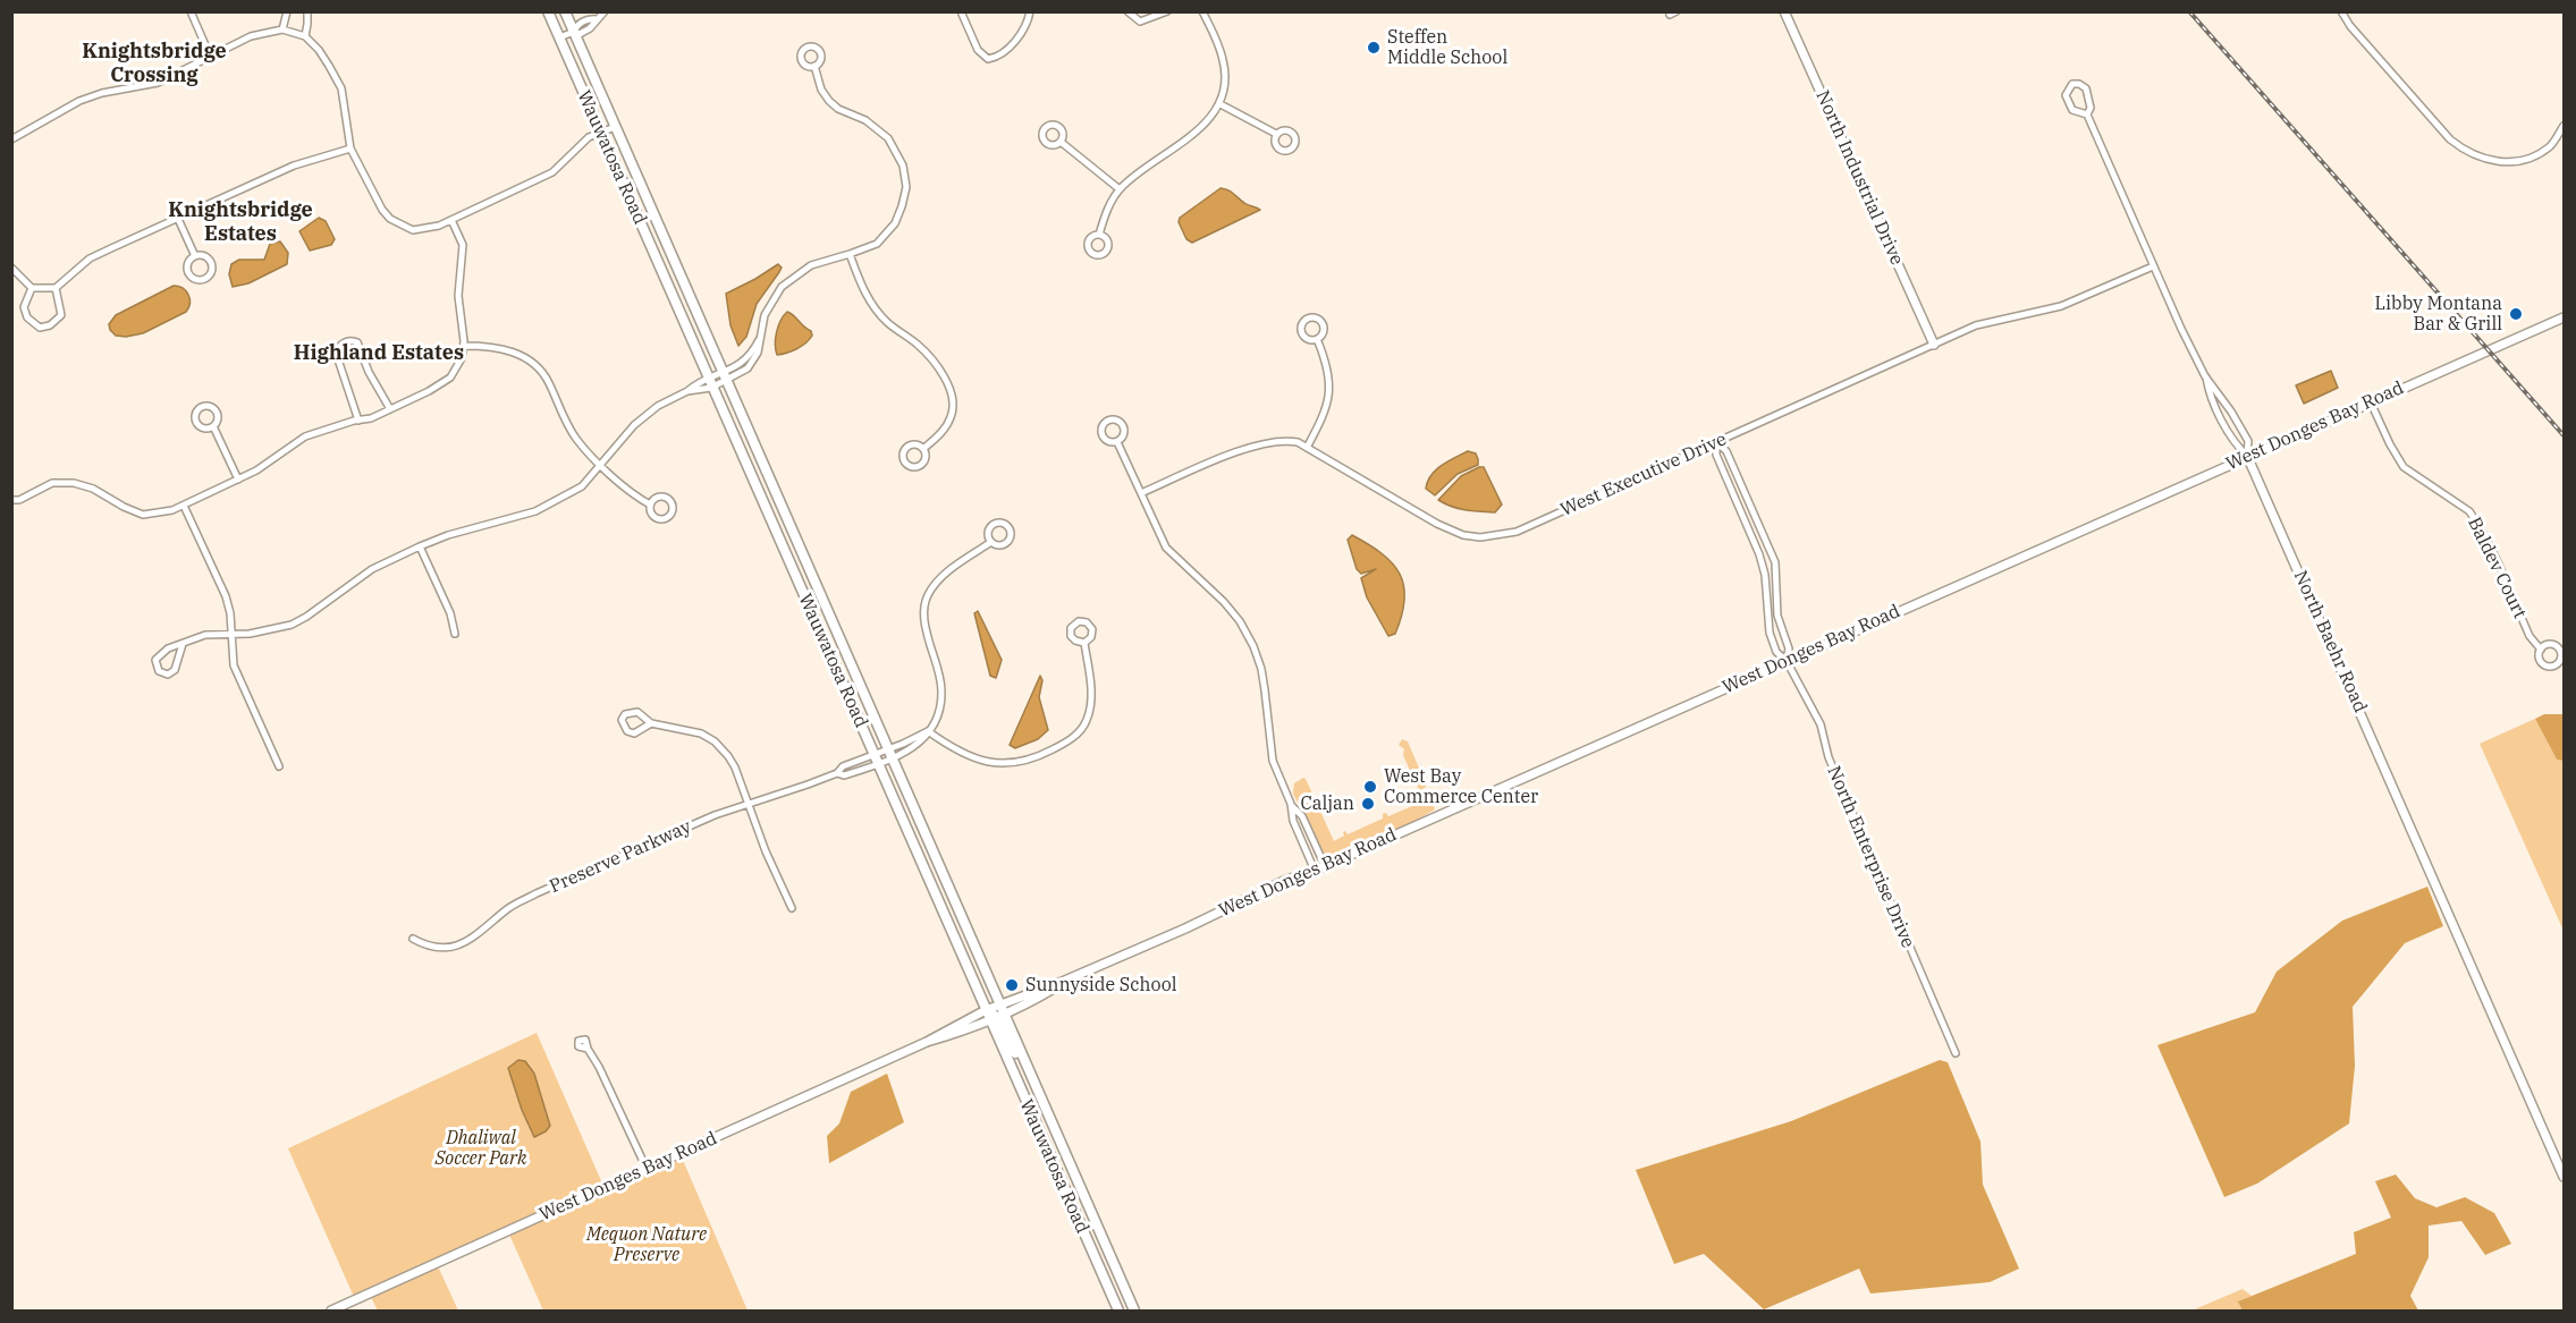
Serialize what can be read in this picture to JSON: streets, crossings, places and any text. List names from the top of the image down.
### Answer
{
  "streets": {
    "main road": ["Wauwatosa Road"],
    "street": [
      "North Industrial Drive",
      "West Donges Bay Road",
      "West Executive Drive",
      "Baldev Court",
      "North Baehr Road",
      "Preserve Parkway",
      "North Enterprise Drive"
    ]
  },
  "crossings": [
    ["Wauwatosa Road", "West Donges Bay Road"],
    ["Wauwatosa Road", "Preserve Parkway"],
    ["North Industrial Drive", "West Executive Drive"],
    ["West Donges Bay Road", "Baldev Court"],
    ["West Donges Bay Road", "North Baehr Road"],
    ["West Donges Bay Road", "North Enterprise Drive"],
    ["West Executive Drive", "North Baehr Road"],
    ["West Executive Drive", "North Enterprise Drive"]
  ],
  "districts": ["Knightsbridge Crossing", "Knightsbridge Estates", "Highland Estates"],
  "parks": ["Dhaliwal Soccer Park", "Mequon Nature Preserve"],
  "places": [
    "Steffen Middle School",
    "Libby Montana Bar & Grill",
    "West Bay Commerce Center",
    "Caljan",
    "Sunnyside School"
  ]
}
